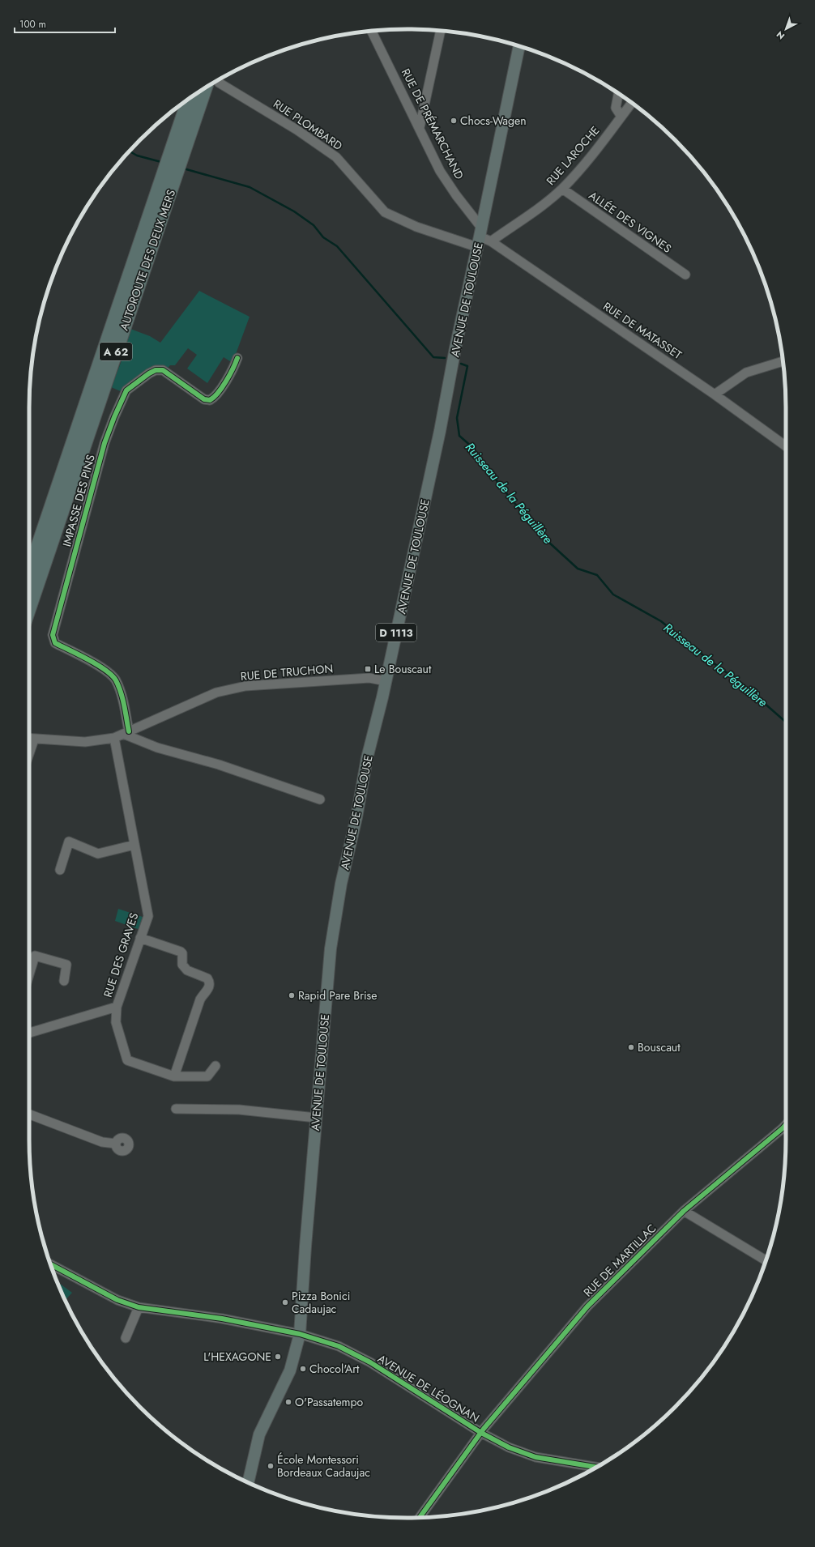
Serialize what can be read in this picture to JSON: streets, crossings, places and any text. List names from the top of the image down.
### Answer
{
  "streets": {
    "highway": ["AUTOROUTE DES DEUX MERS", "A 62"],
    "main road": ["AVENUE DE TOULOUSE", "D 1113"],
    "street": [
      "RUE DE PRÉMARCHAND",
      "RUE PLOMBARD",
      "RUE LAROCHE",
      "ALLÉE DES VIGNES",
      "RUE DE MATASSET",
      "IMPASSE DES PINS",
      "RUE DE TRUCHON",
      "RUE DES GRAVES",
      "RUE DE MARTILLAC",
      "AVENUE DE LÉOGNAN"
    ]
  },
  "crossings": [
    ["RUE DE PRÉMARCHAND", "RUE PLOMBARD"],
    ["RUE DE PRÉMARCHAND", "AVENUE DE TOULOUSE"],
    ["RUE DE PRÉMARCHAND", "RUE DE MATASSET"],
    ["RUE PLOMBARD", "AVENUE DE TOULOUSE"],
    ["RUE PLOMBARD", "RUE DE MATASSET"],
    ["RUE LAROCHE", "ALLÉE DES VIGNES"],
    ["RUE LAROCHE", "RUE DE MATASSET"],
    ["AVENUE DE TOULOUSE", "RUE DE MATASSET"],
    ["AVENUE DE TOULOUSE", "D 1113"],
    ["AVENUE DE TOULOUSE", "RUE DE TRUCHON"],
    ["AVENUE DE TOULOUSE", "AVENUE DE LÉOGNAN"],
    ["IMPASSE DES PINS", "RUE DE TRUCHON"],
    ["IMPASSE DES PINS", "RUE DES GRAVES"],
    ["D 1113", "AVENUE DE LÉOGNAN"],
    ["RUE DE TRUCHON", "RUE DES GRAVES"],
    ["RUE DE MARTILLAC", "AVENUE DE LÉOGNAN"]
  ],
  "water": ["Ruisseau de la Péguillère"],
  "places": {
    "other": [
      "Chocs-Wagen",
      "Rapid Pare Brise",
      "Bouscaut",
      "Pizza Bonici Cadaujac",
      "L'HEXAGONE",
      "Chocol'Art",
      "O'Passatempo",
      "École Montessori Bordeaux Cadaujac"
    ],
    "transit": ["Le Bouscaut"]
  },
  "scale_bar": "100 m",
  "north": "bottom left"
}
